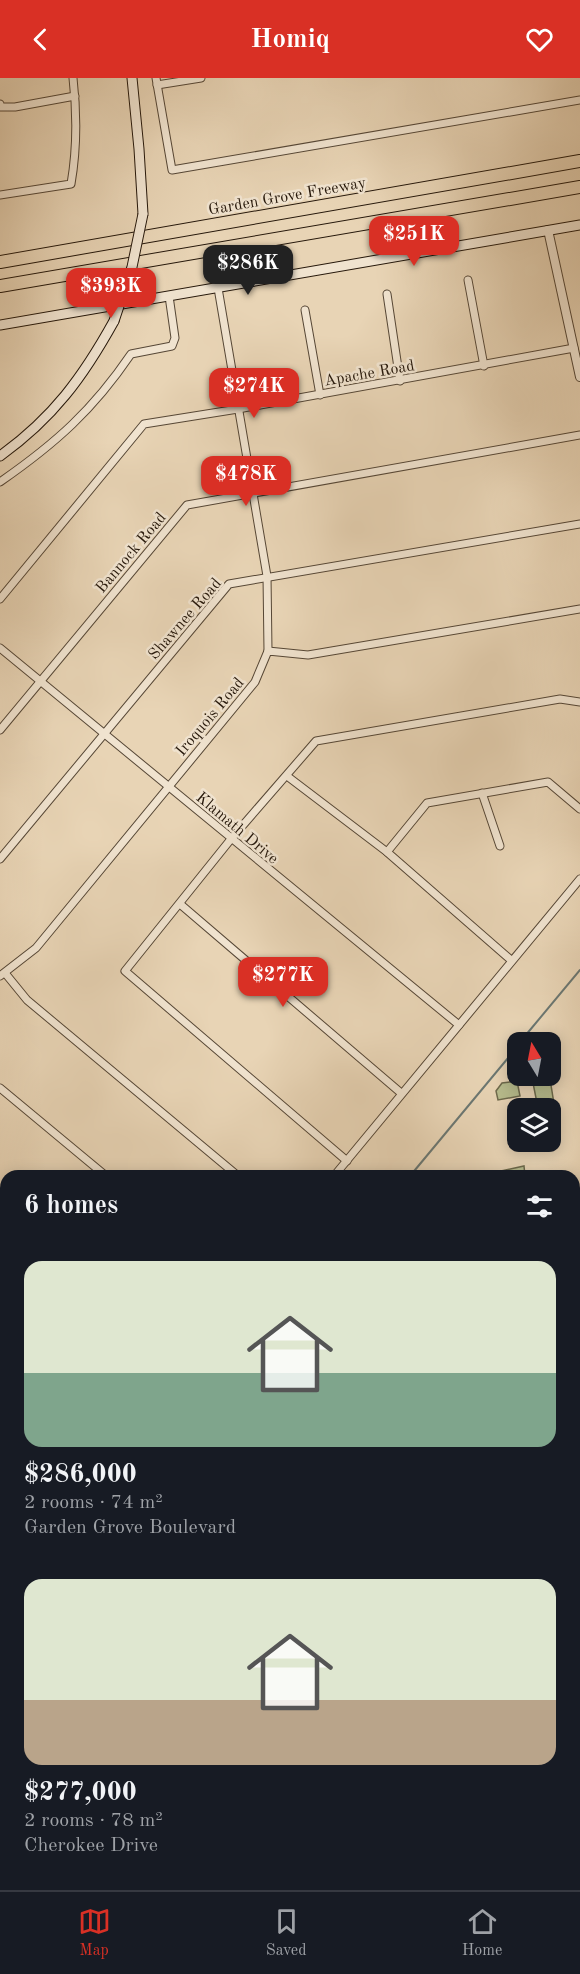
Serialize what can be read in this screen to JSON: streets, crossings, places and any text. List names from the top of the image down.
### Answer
{
  "streets": {
    "highway": ["Garden Grove Freeway"],
    "street": [
      "Apache Road",
      "Bannock Road",
      "Shawnee Road",
      "Iroquois Road",
      "Klamath Drive"
    ]
  },
  "crossings": [
    ["Bannock Road", "Klamath Drive"],
    ["Shawnee Road", "Klamath Drive"],
    ["Iroquois Road", "Klamath Drive"]
  ],
  "north": "top",
  "page": {
    "header": "Homiq",
    "price": [
      "$251K",
      "$286K",
      "$393K",
      "$274K",
      "$478K",
      "$277K"
    ],
    "heading": "6 homes",
    "list": [
      {
        "name": "$286,000",
        "note": "2 rooms · 74 m² · Garden Grove Boulevard"
      },
      {
        "name": "$277,000",
        "note": "2 rooms · 78 m² · Cherokee Drive"
      }
    ],
    "tabs": ["Map", "Saved", "Home"]
  }
}
